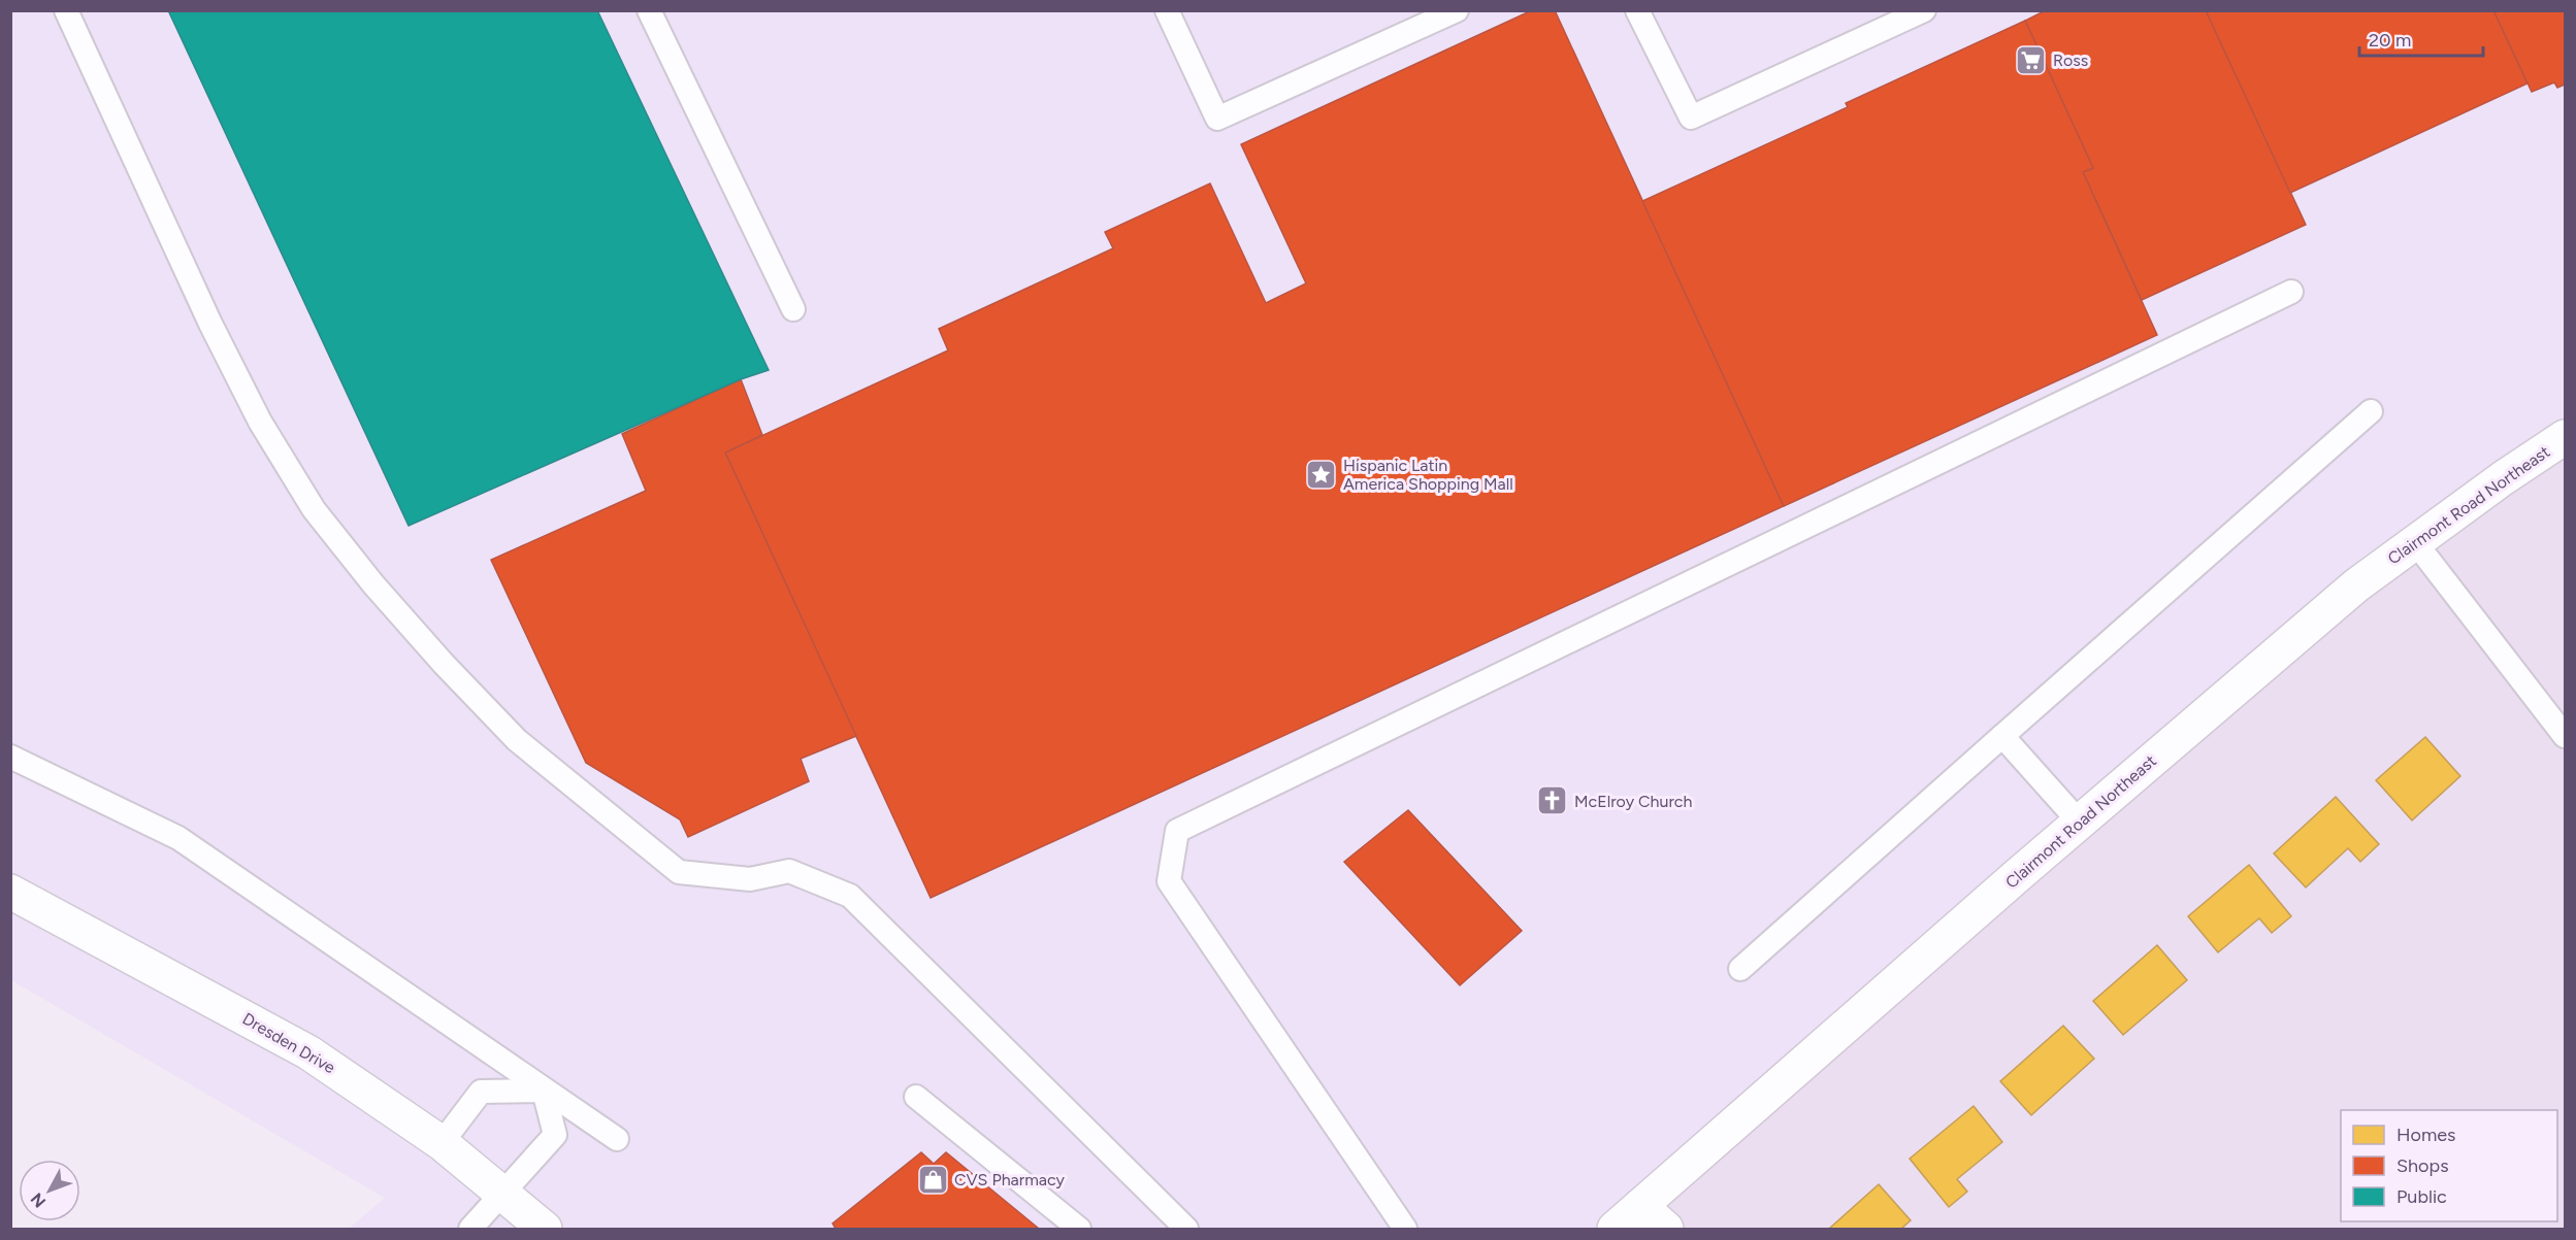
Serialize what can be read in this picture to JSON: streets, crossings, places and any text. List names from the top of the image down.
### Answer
{
  "streets": {
    "main road": ["Clairmont Road Northeast", "Dresden Drive"]
  },
  "places": {
    "supermarket": ["Ross"],
    "place": ["Hispanic Latin America Shopping Mall"],
    "church": ["McElroy Church"],
    "shop": ["CVS Pharmacy"]
  },
  "legend": ["Homes", "Shops", "Public"],
  "scale_bar": "20 m",
  "north": "bottom left"
}
